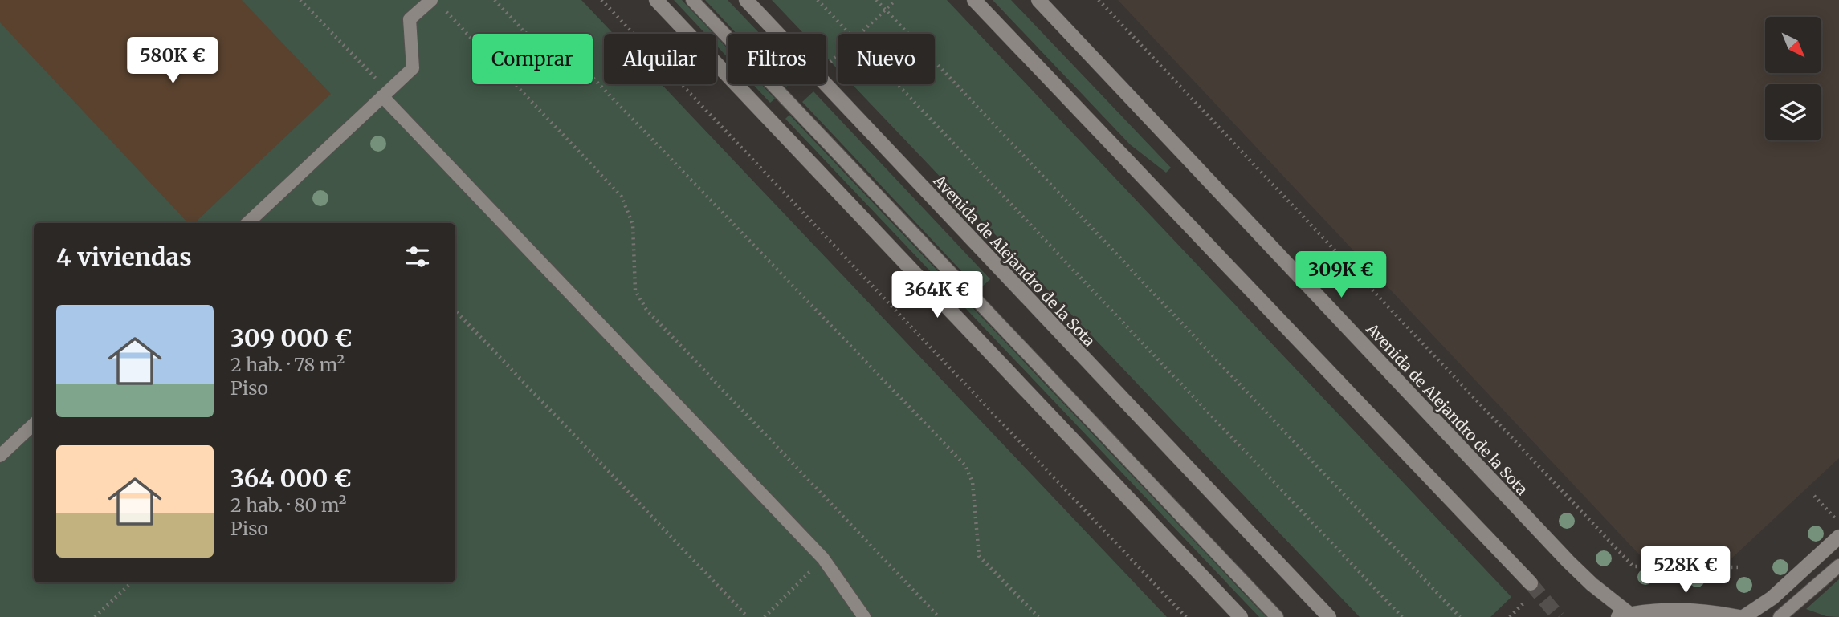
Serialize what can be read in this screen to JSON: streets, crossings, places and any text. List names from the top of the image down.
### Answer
{
  "streets": {
    "street": ["Avenida de Alejandro de la Sota"]
  },
  "north": "bottom right",
  "page": {
    "chip": [
      "Comprar",
      "Alquilar",
      "Filtros",
      "Nuevo"
    ],
    "price": [
      "580K €",
      "309K €",
      "364K €",
      "528K €"
    ],
    "heading": "4 viviendas",
    "list": [
      {
        "name": "309 000 €",
        "note": "2 hab. · 78 m² · Piso"
      },
      {
        "name": "364 000 €",
        "note": "2 hab. · 80 m² · Piso"
      }
    ]
  }
}
